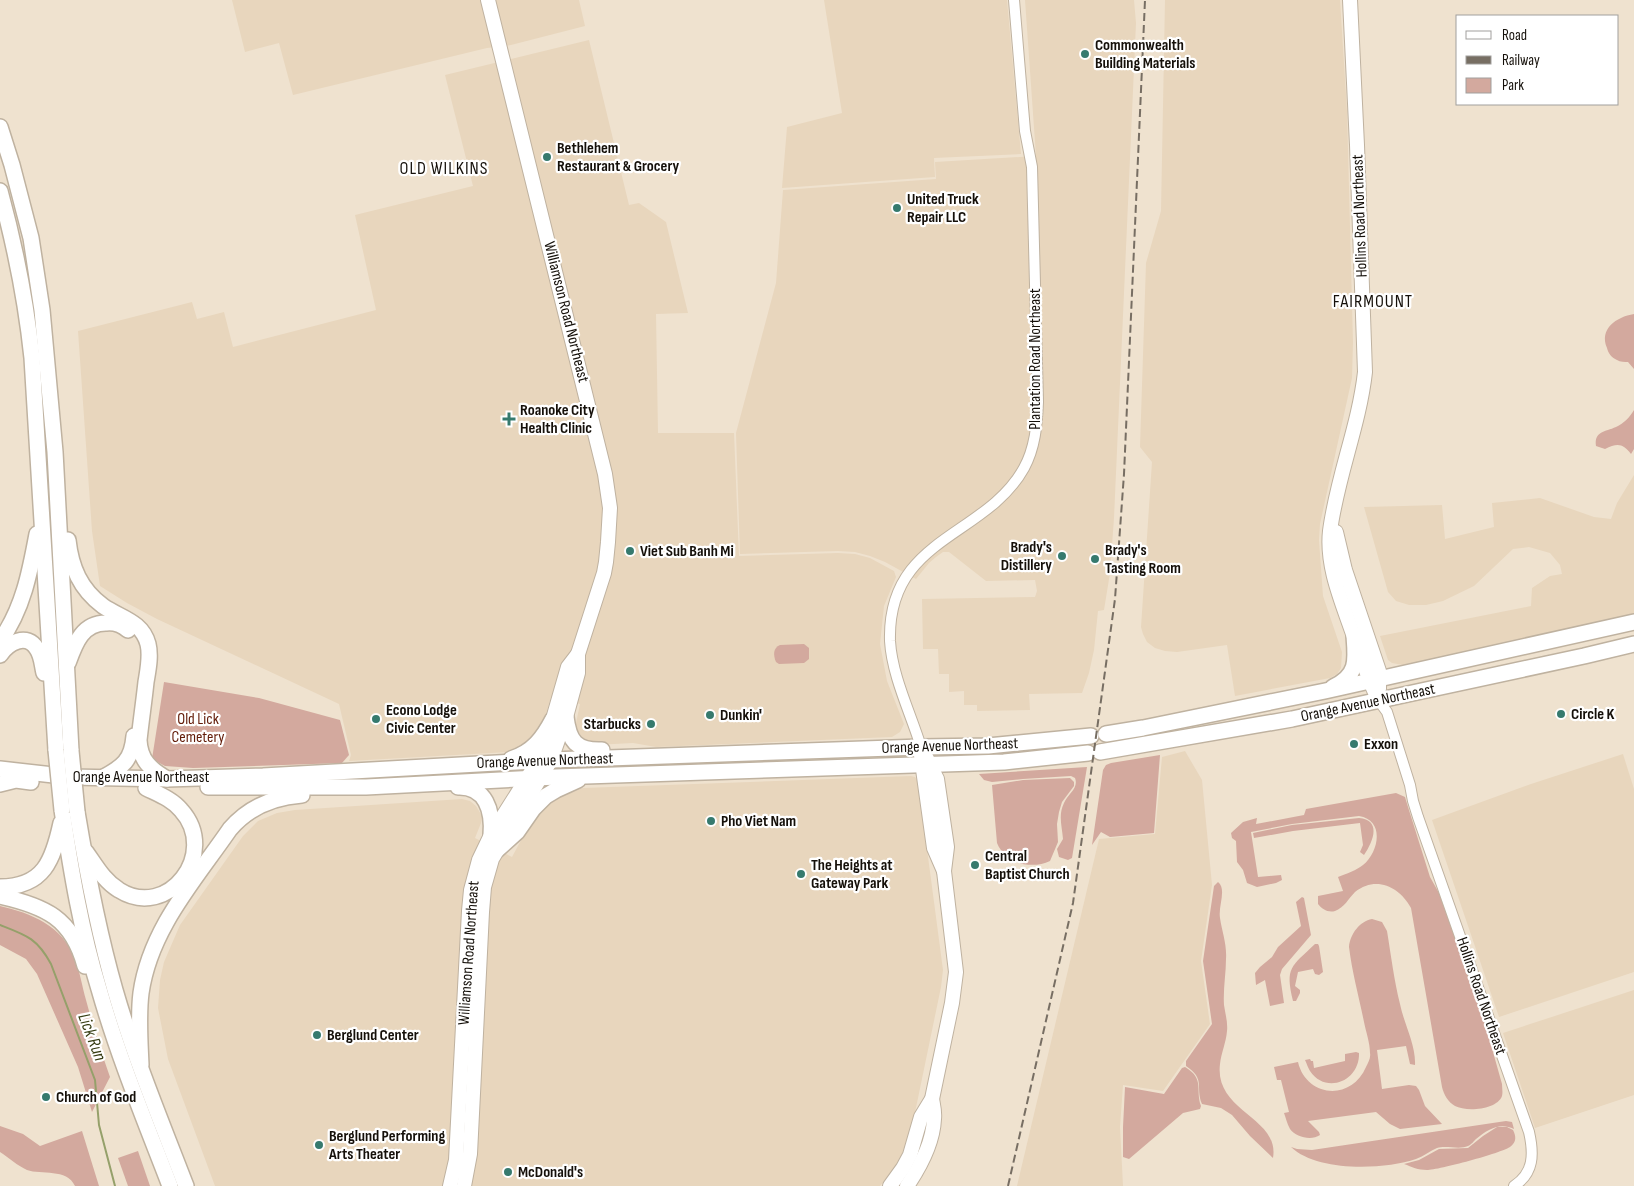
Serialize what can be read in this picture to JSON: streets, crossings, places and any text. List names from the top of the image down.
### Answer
{
  "streets": {
    "highway": ["Orange Avenue Northeast"],
    "main road": ["Hollins Road Northeast", "Williamson Road Northeast"],
    "street": ["Plantation Road Northeast"]
  },
  "crossings": [
    ["Hollins Road Northeast", "Orange Avenue Northeast"],
    ["Williamson Road Northeast", "Orange Avenue Northeast"],
    ["Plantation Road Northeast", "Orange Avenue Northeast"]
  ],
  "districts": ["OLD WILKINS", "FAIRMOUNT"],
  "water": ["Lick Run"],
  "parks": ["Old Lick Cemetery"],
  "places": {
    "other": [
      "Commonwealth Building Materials",
      "Bethlehem Restaurant & Grocery",
      "United Truck Repair LLC",
      "Viet Sub Banh Mi",
      "Brady's Distillery",
      "Brady's Tasting Room",
      "Circle K",
      "Dunkin'",
      "Econo Lodge Civic Center",
      "Starbucks",
      "Exxon",
      "Pho Viet Nam",
      "Central Baptist Church",
      "The Heights at Gateway Park",
      "Berglund Center",
      "Church of God",
      "Berglund Performing Arts Theater",
      "McDonald's"
    ],
    "health": ["Roanoke City Health Clinic"]
  },
  "legend": ["Road", "Railway", "Park"]
}
